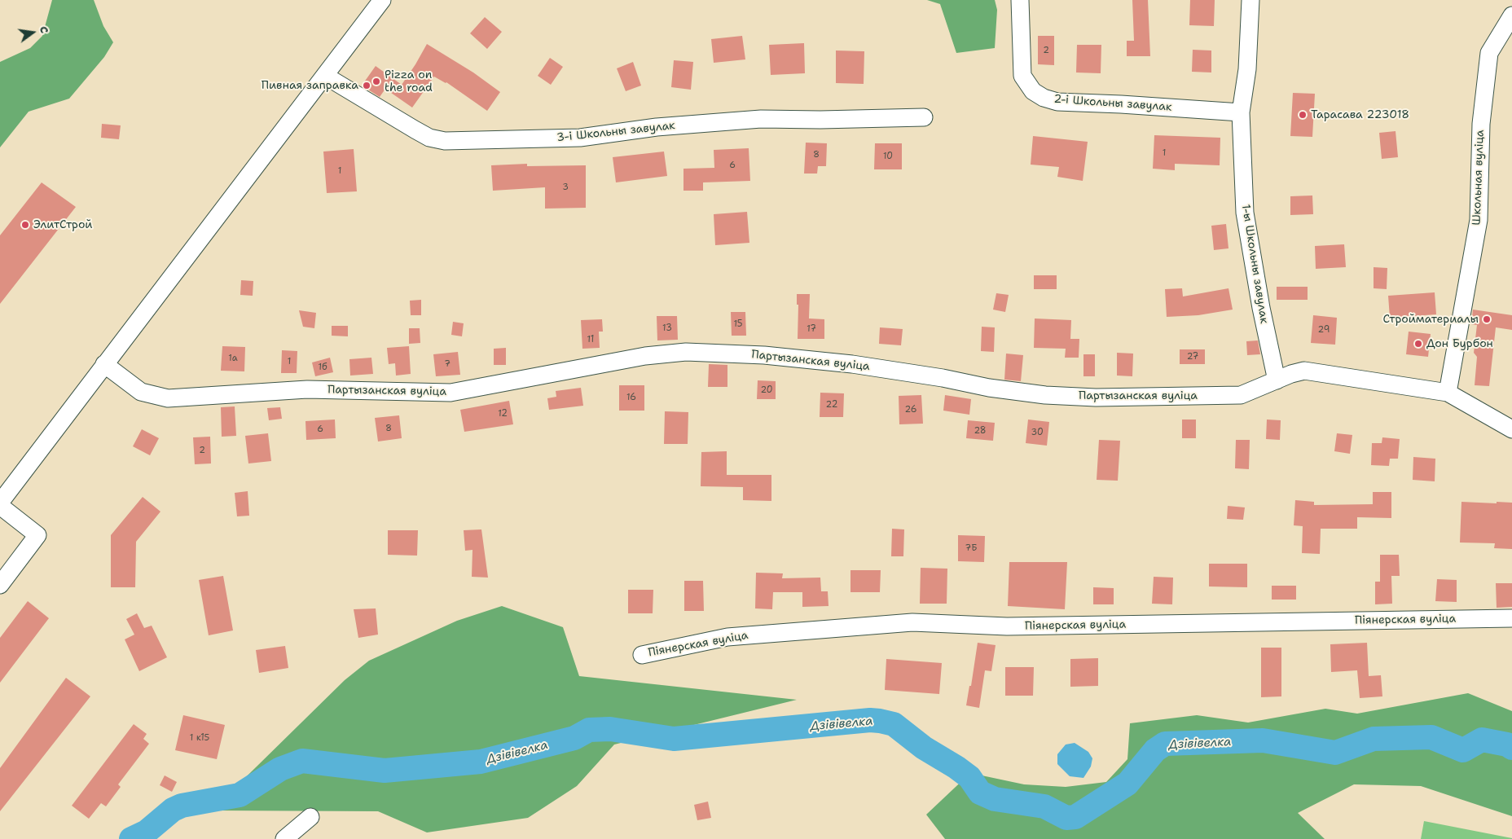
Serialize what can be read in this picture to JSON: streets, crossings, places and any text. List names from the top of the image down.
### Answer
{
  "streets": {
    "street": [
      "2-і Школьны завулак",
      "3-і Школьны завулак",
      "Школьная вуліца",
      "1-ы Школьны завулак",
      "Партызанская вуліца",
      "Піянерская вуліца"
    ]
  },
  "crossings": [
    ["2-і Школьны завулак", "1-ы Школьны завулак"],
    ["Школьная вуліца", "Партызанская вуліца"],
    ["1-ы Школьны завулак", "Партызанская вуліца"]
  ],
  "water": ["Дзівівелка"],
  "places": [
    "Pizza on the road",
    "Пивная заправка",
    "Тарасава 223018",
    "ЭлитСтрой",
    "Стройматериалы",
    "Дон Бурбон"
  ],
  "house_numbers": [
    "2",
    "1",
    "8",
    "10",
    "6",
    "1",
    "3",
    "15",
    "13",
    "17",
    "29",
    "11",
    "27",
    "1а",
    "1",
    "7",
    "1б",
    "20",
    "16",
    "22",
    "26",
    "12",
    "8",
    "6",
    "28",
    "30",
    "2",
    "7Б",
    "1 к15"
  ],
  "north": "right"
}
